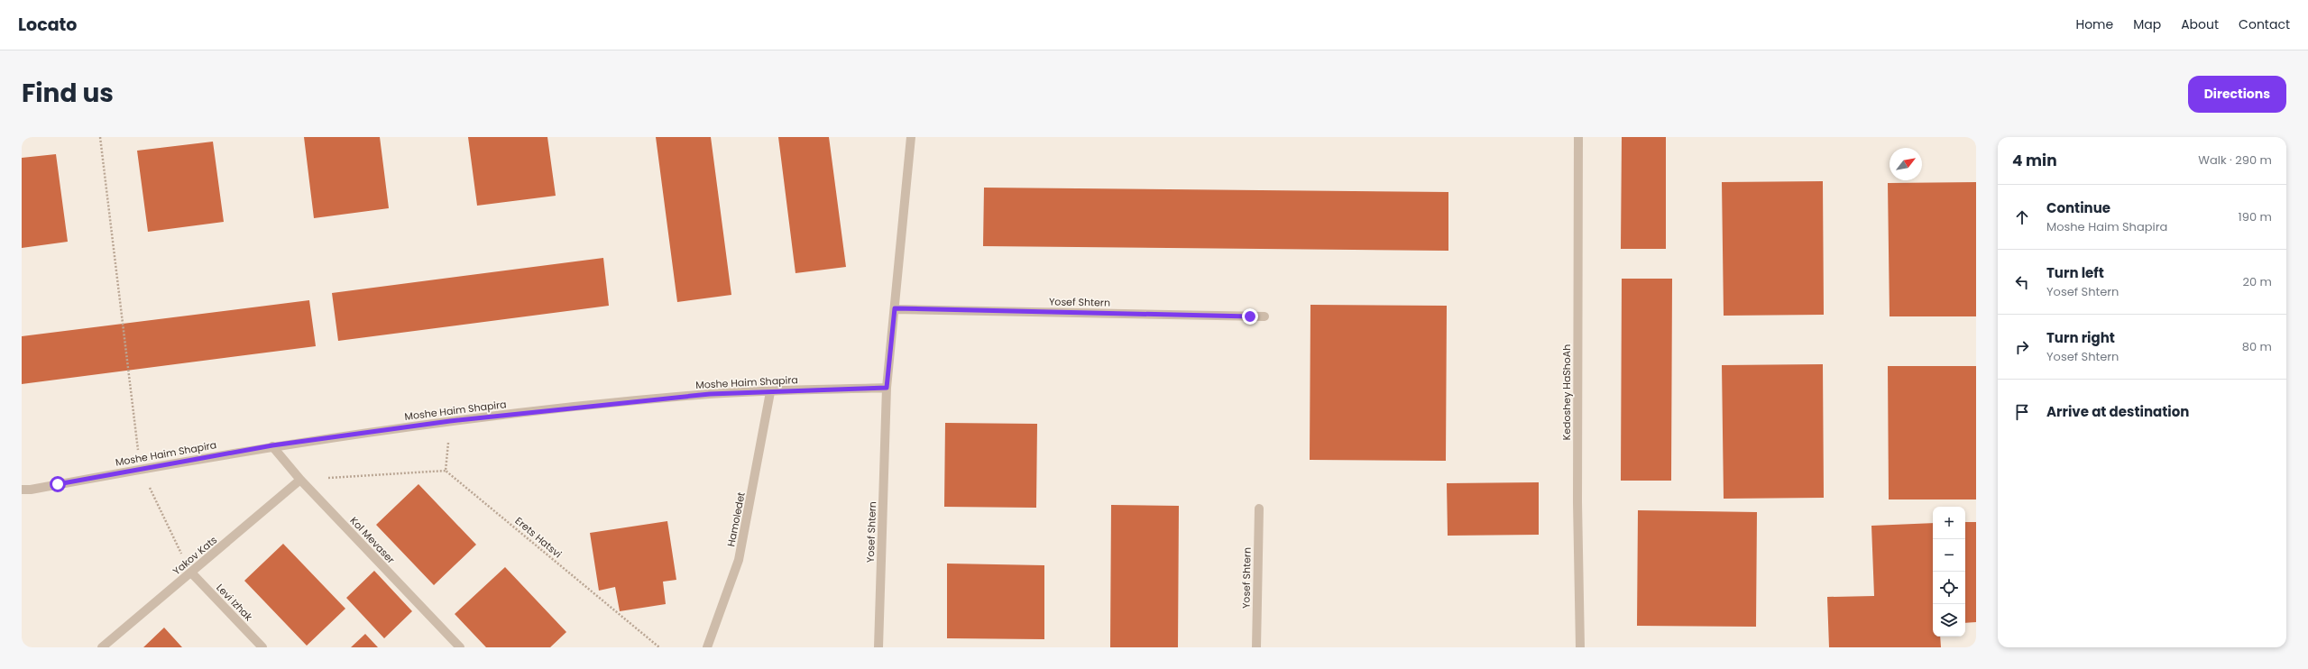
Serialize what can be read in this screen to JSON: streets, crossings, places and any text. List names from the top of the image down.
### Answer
{
  "streets": {
    "street": [
      "Yosef Shtern",
      "Moshe Haim Shapira",
      "Kedoshey HaShoAh",
      "Hamoledet",
      "Kol Mevaser",
      "Yakov Kats",
      "Levi Izhak"
    ],
    "path": ["Erets Hatsvi"]
  },
  "crossings": [
    ["Yosef Shtern", "Moshe Haim Shapira"],
    ["Moshe Haim Shapira", "Hamoledet"],
    ["Moshe Haim Shapira", "Kol Mevaser"],
    ["Kol Mevaser", "Yakov Kats"],
    ["Yakov Kats", "Levi Izhak"]
  ],
  "north": "top right",
  "page": {
    "header": "Locato",
    "nav": [
      "Home",
      "Map",
      "About",
      "Contact"
    ],
    "title": "Find us",
    "buttons": "Directions",
    "heading": ["4 min", "Walk · 290 m"],
    "list": [
      ["Continue", "Moshe Haim Shapira", "190 m"],
      ["Turn left", "Yosef Shtern", "20 m"],
      ["Turn right", "Yosef Shtern", "80 m"],
      "Arrive at destination"
    ],
    "map_buttons": ["+", "−"]
  }
}
